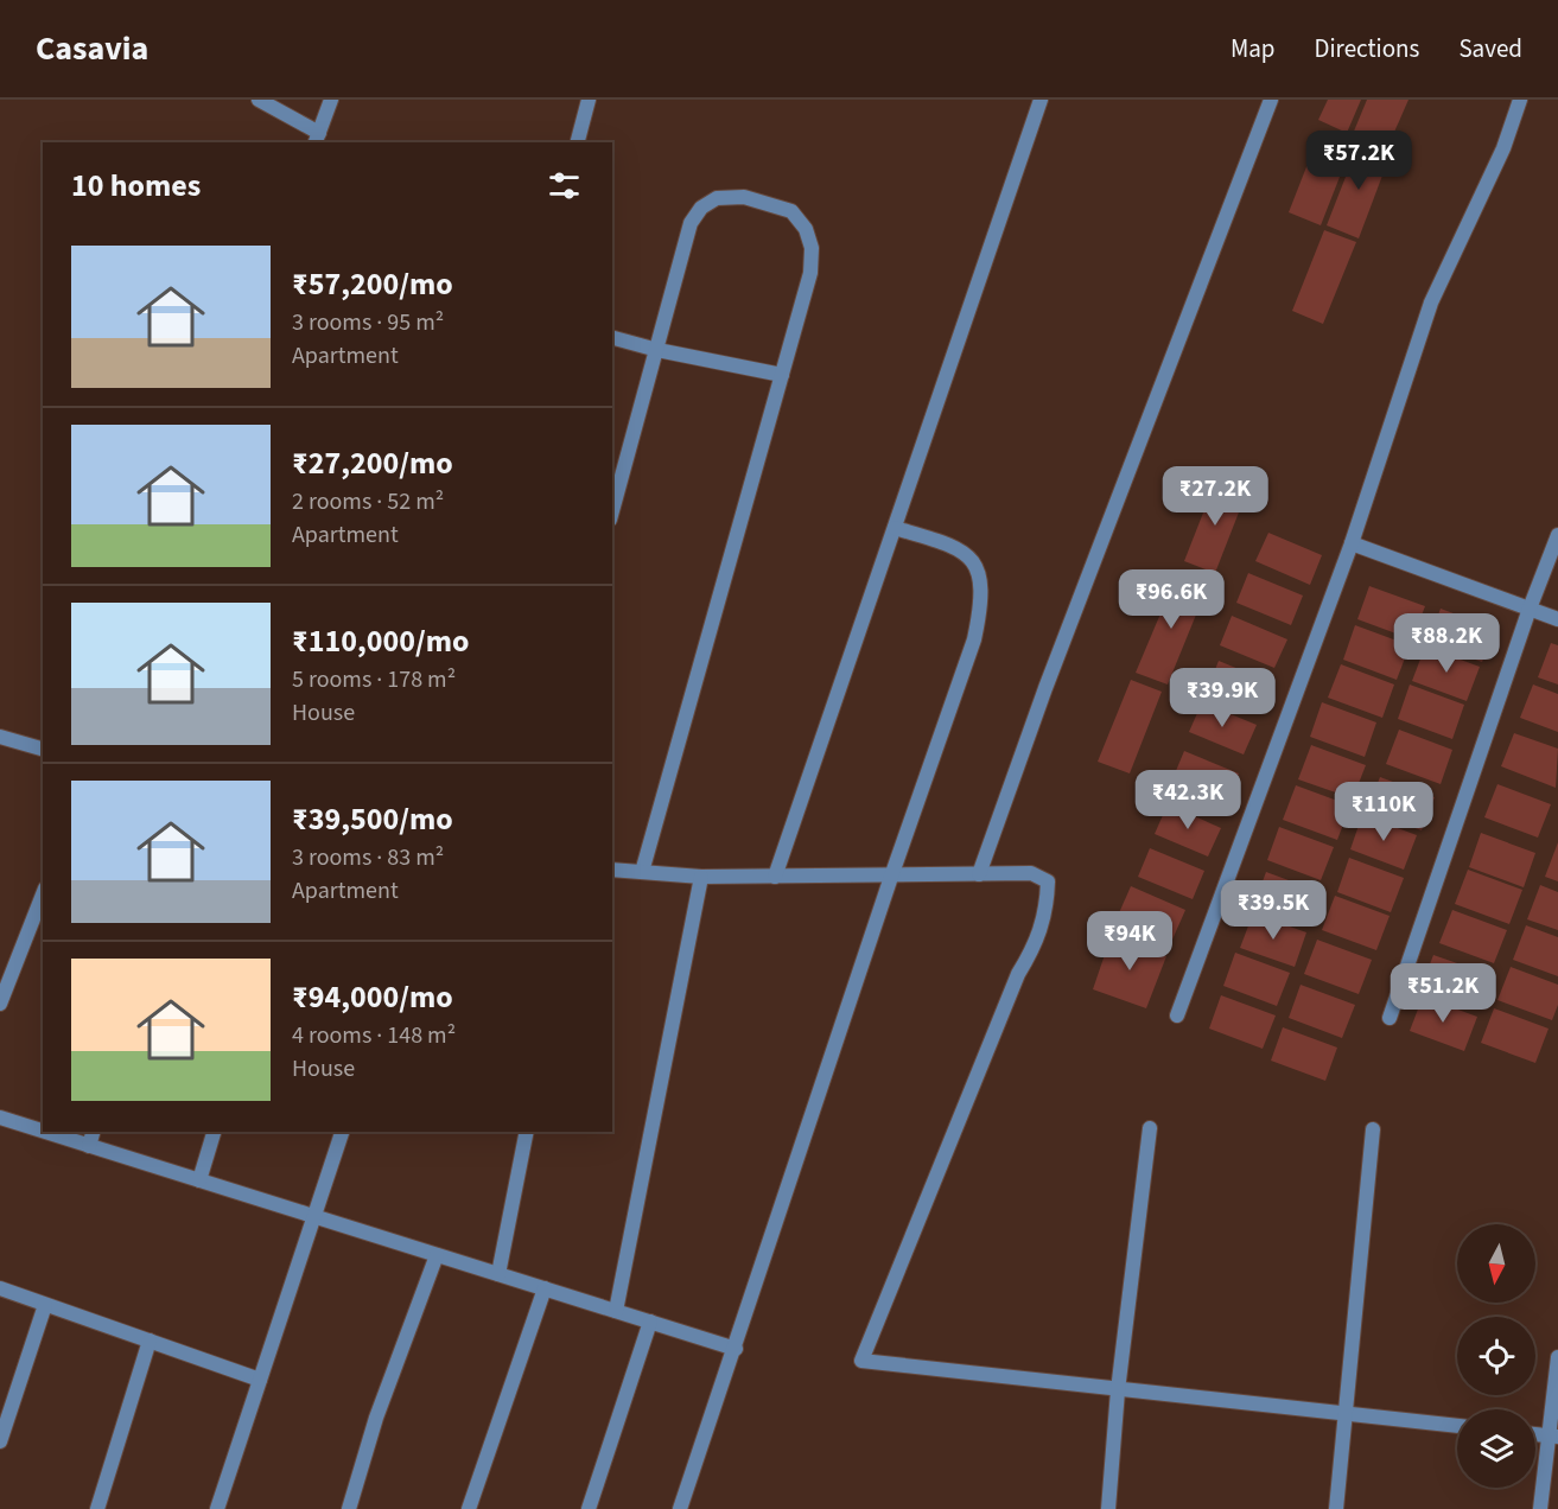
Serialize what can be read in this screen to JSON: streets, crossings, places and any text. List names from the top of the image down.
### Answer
{
  "north": "bottom",
  "page": {
    "header": "Casavia",
    "nav": ["Map", "Directions", "Saved"],
    "price": [
      "₹57.2K",
      "₹27.2K",
      "₹96.6K",
      "₹88.2K",
      "₹39.9K",
      "₹42.3K",
      "₹110K",
      "₹39.5K",
      "₹94K",
      "₹51.2K"
    ],
    "heading": "10 homes",
    "list": [
      {
        "name": "₹57,200/mo",
        "note": "3 rooms · 95 m² · Apartment"
      },
      {
        "name": "₹27,200/mo",
        "note": "2 rooms · 52 m² · Apartment"
      },
      {
        "name": "₹110,000/mo",
        "note": "5 rooms · 178 m² · House"
      },
      {
        "name": "₹39,500/mo",
        "note": "3 rooms · 83 m² · Apartment"
      },
      {
        "name": "₹94,000/mo",
        "note": "4 rooms · 148 m² · House"
      }
    ]
  }
}
